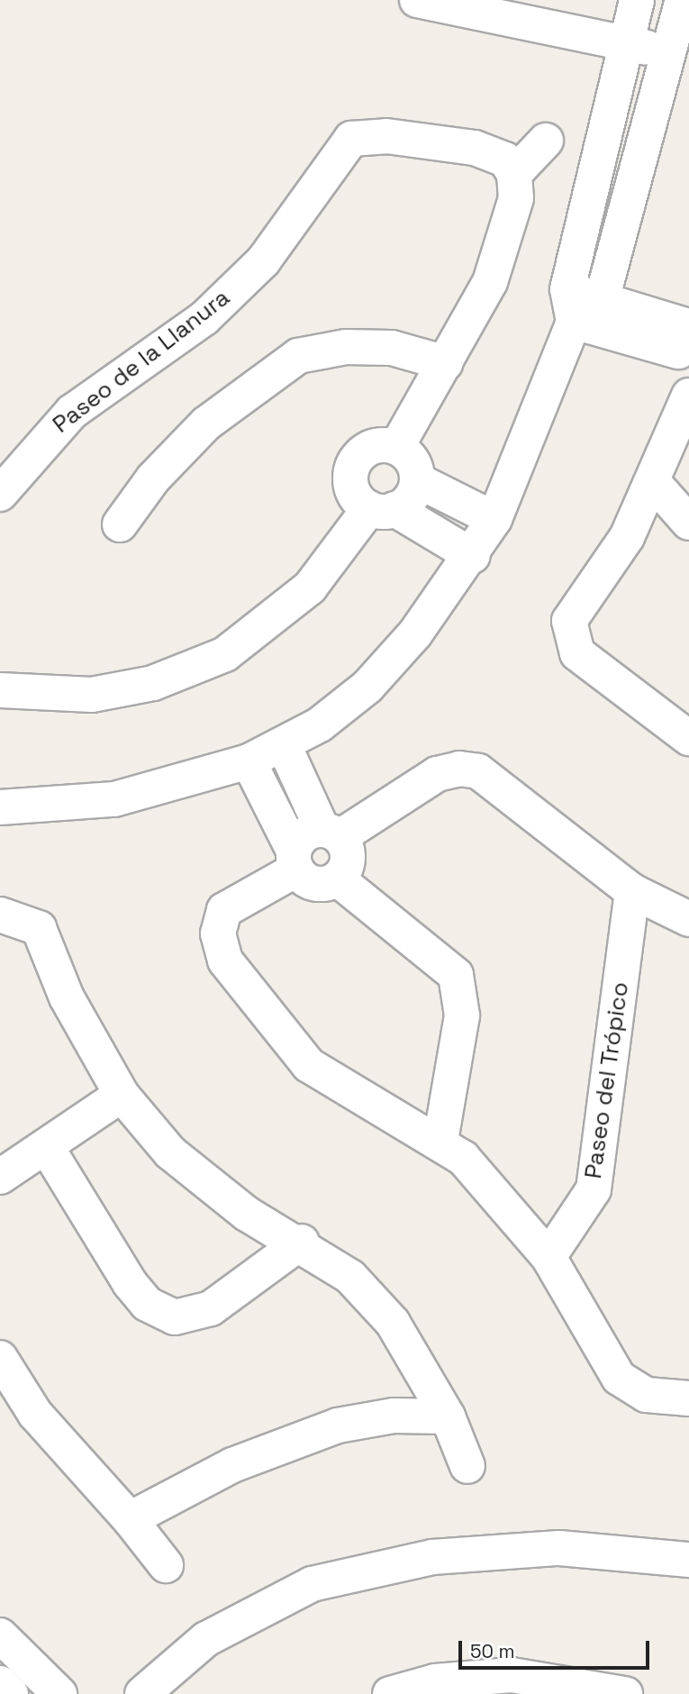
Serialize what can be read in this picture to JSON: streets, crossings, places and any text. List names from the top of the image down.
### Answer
{
  "streets": {
    "street": ["Paseo de la Llanura", "Paseo del Trópico"]
  },
  "scale_bar": "50 m"
}
